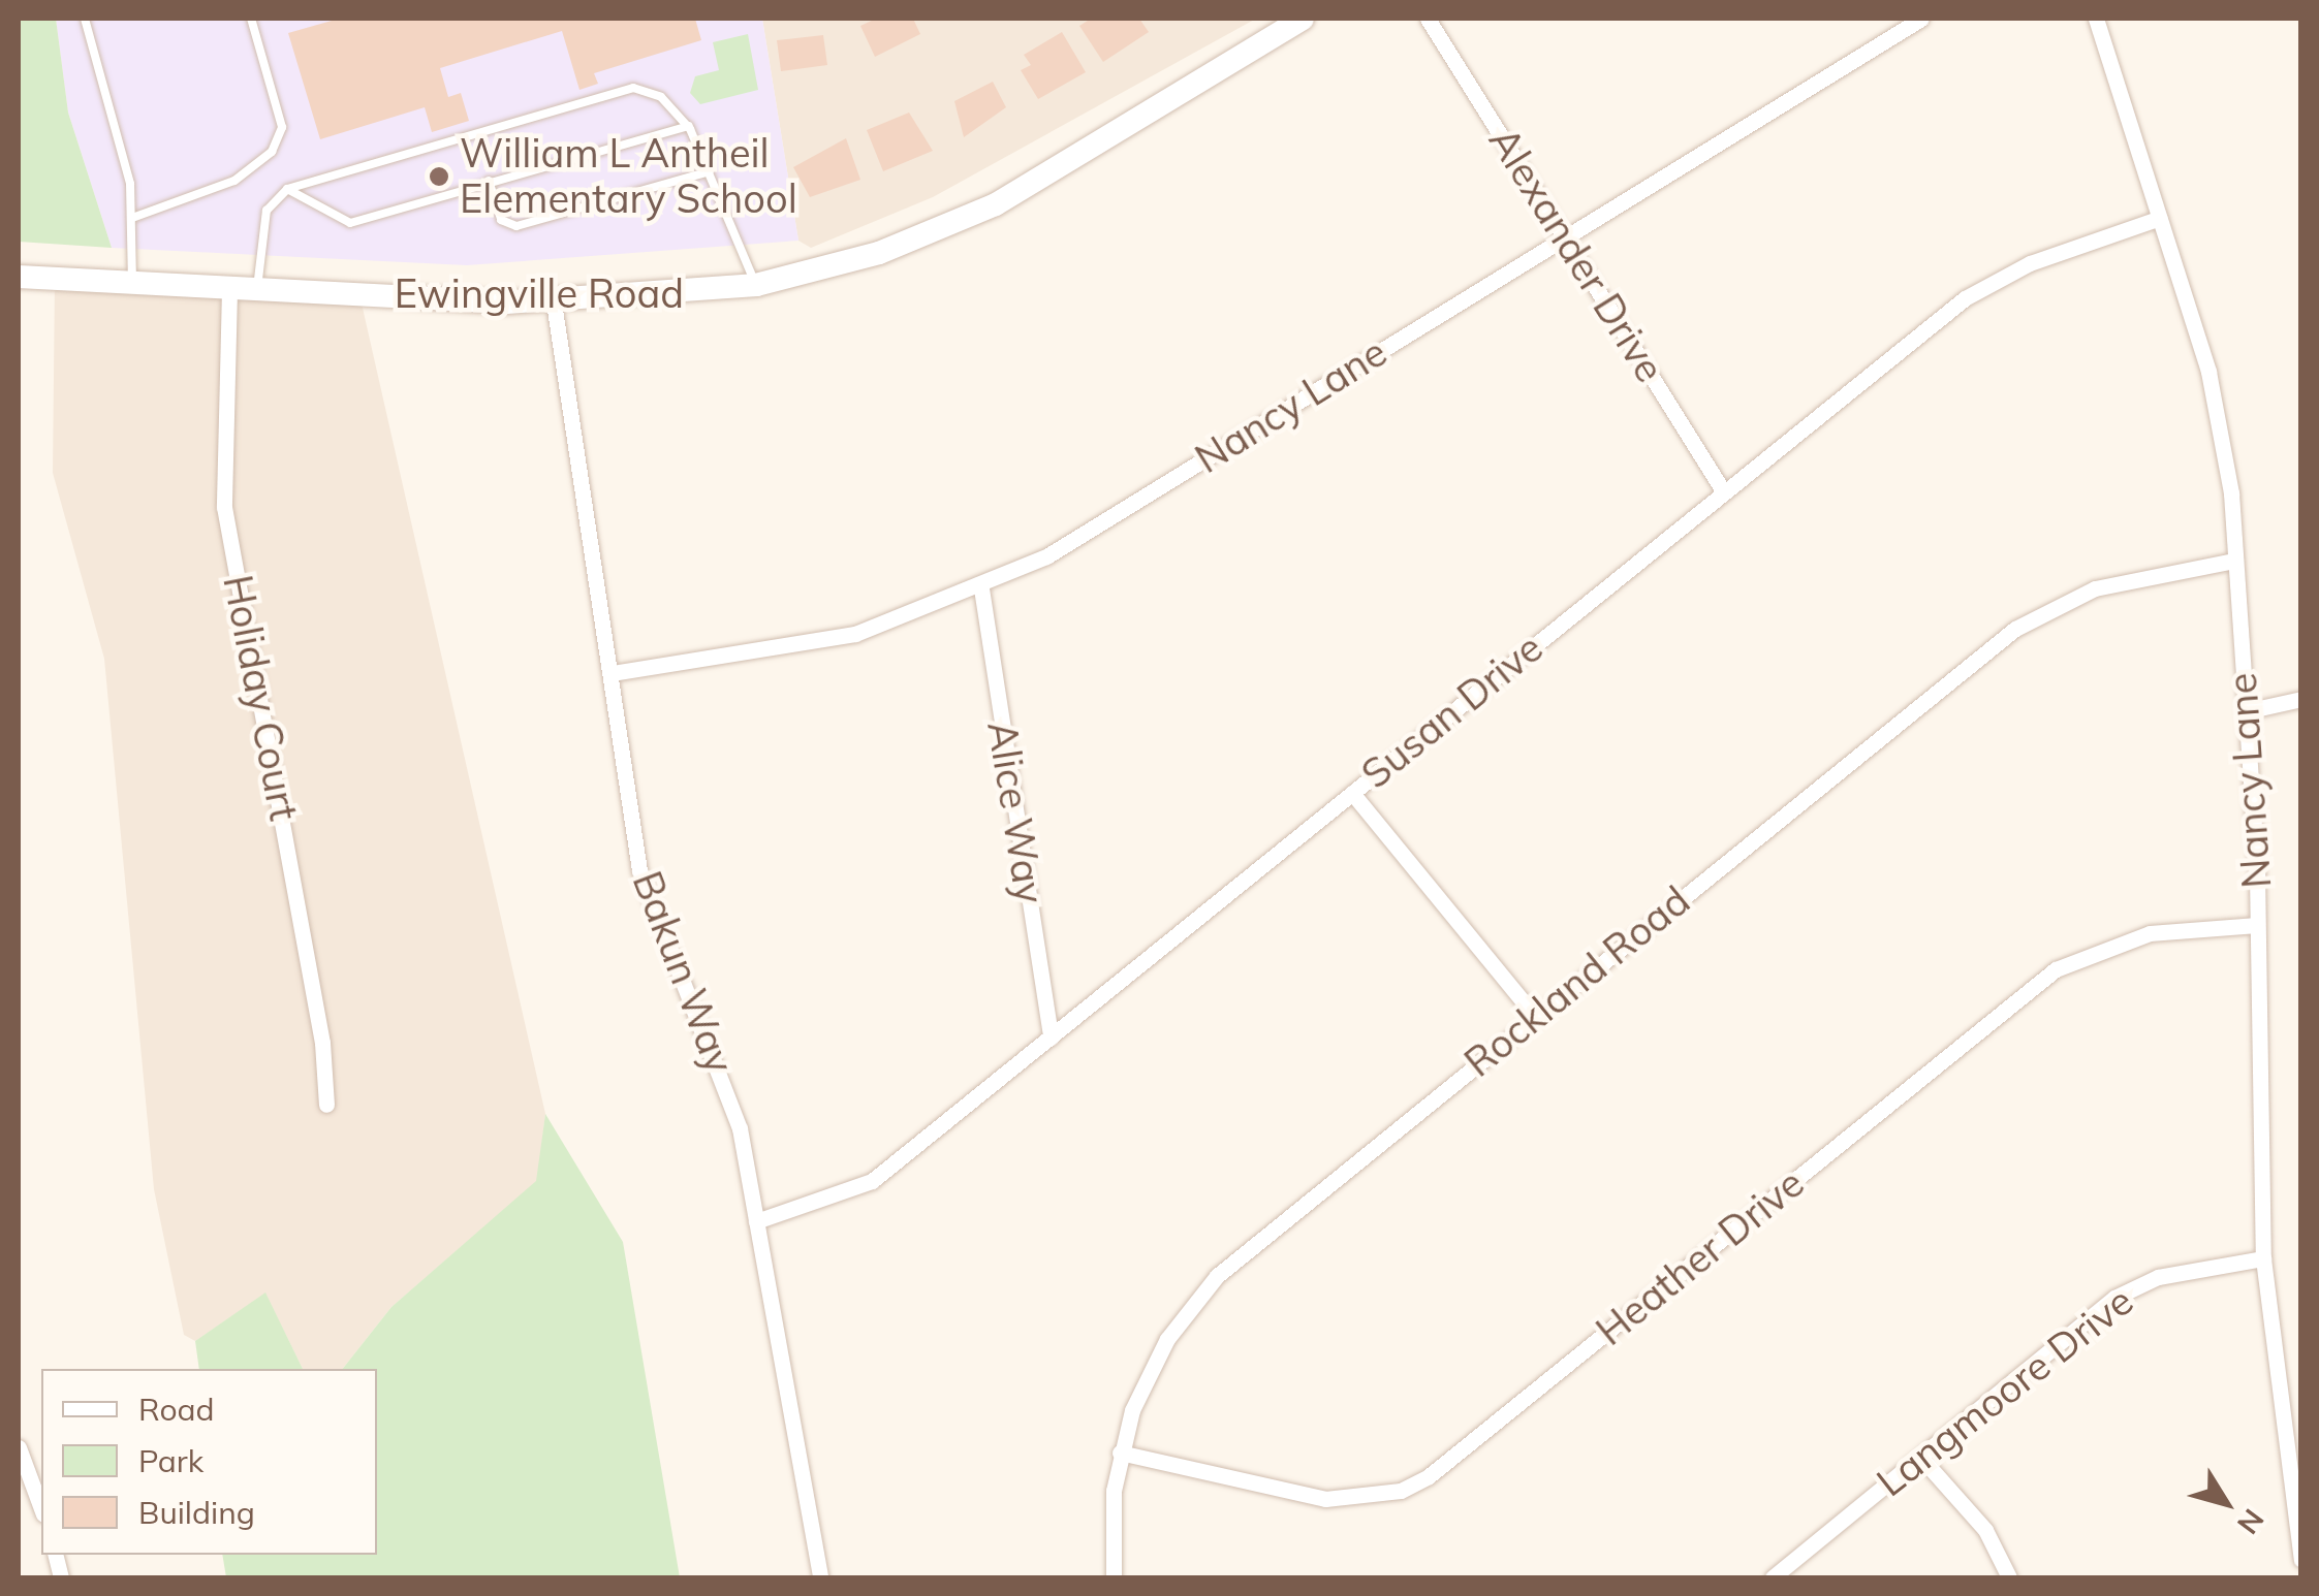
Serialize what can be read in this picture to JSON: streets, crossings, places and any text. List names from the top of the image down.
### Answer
{
  "streets": {
    "main road": ["Ewingville Road"],
    "street": [
      "Alexander Drive",
      "Nancy Lane",
      "Holiday Court",
      "Susan Drive",
      "Alice Way",
      "Bakun Way",
      "Rockland Road",
      "Heather Drive",
      "Langmoore Drive"
    ]
  },
  "crossings": [
    ["Alexander Drive", "Nancy Lane"],
    ["Alexander Drive", "Susan Drive"],
    ["Ewingville Road", "Holiday Court"],
    ["Ewingville Road", "Bakun Way"],
    ["Nancy Lane", "Susan Drive"],
    ["Nancy Lane", "Alice Way"],
    ["Nancy Lane", "Bakun Way"],
    ["Nancy Lane", "Rockland Road"],
    ["Nancy Lane", "Heather Drive"],
    ["Nancy Lane", "Langmoore Drive"],
    ["Susan Drive", "Alice Way"],
    ["Susan Drive", "Bakun Way"],
    ["Rockland Road", "Heather Drive"]
  ],
  "places": ["William L Antheil Elementary School"],
  "legend": ["Road", "Park", "Building"],
  "north": "bottom right"
}
